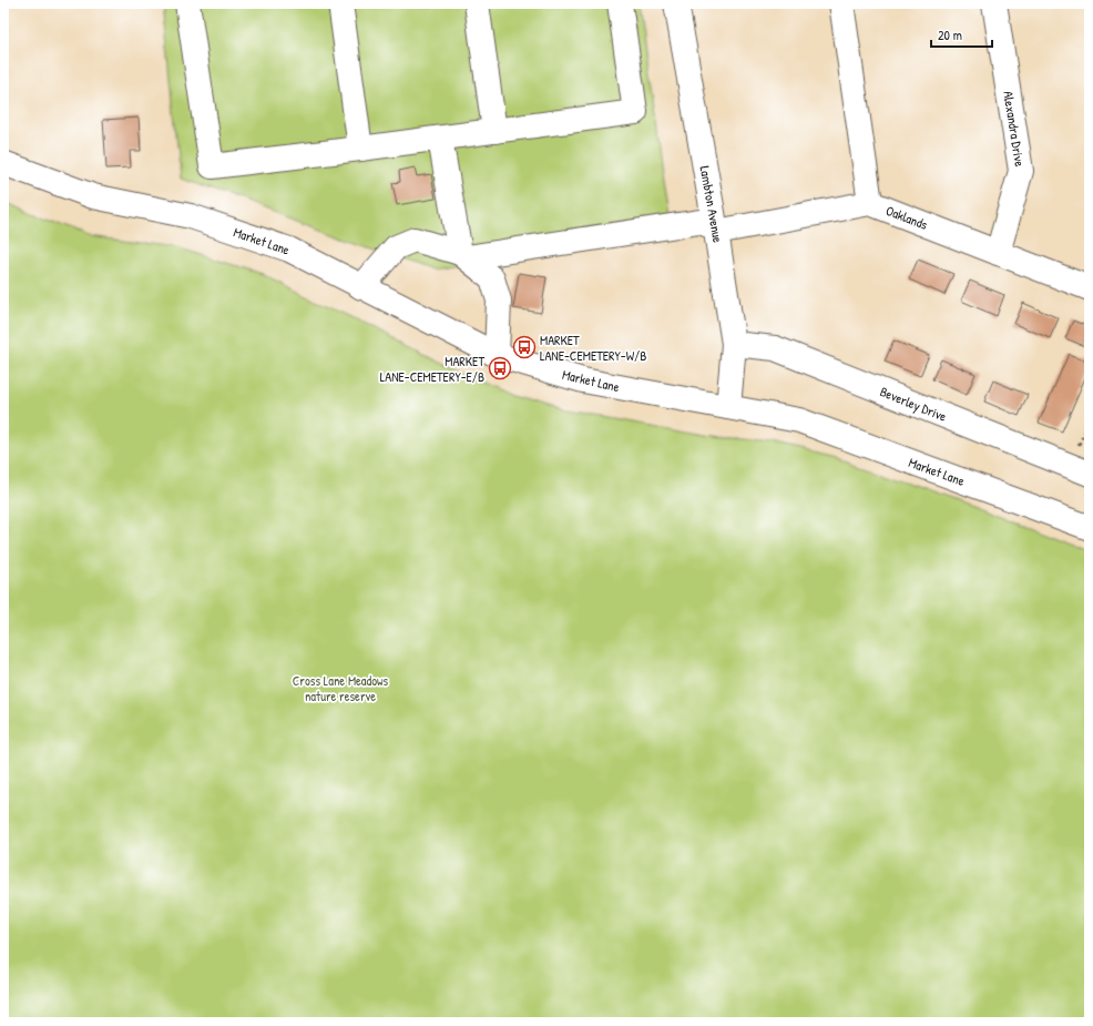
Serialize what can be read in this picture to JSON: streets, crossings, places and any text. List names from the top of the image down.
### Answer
{
  "streets": {
    "street": [
      "Alexandra Drive",
      "Lambton Avenue",
      "Oaklands",
      "Market Lane",
      "Beverley Drive"
    ]
  },
  "crossings": [
    ["Alexandra Drive", "Oaklands"],
    ["Lambton Avenue", "Oaklands"],
    ["Lambton Avenue", "Market Lane"],
    ["Lambton Avenue", "Beverley Drive"]
  ],
  "parks": ["Cross Lane Meadows nature reserve"],
  "places": {
    "bus stop": ["MARKET LANE-CEMETERY-W/B", "MARKET LANE-CEMETERY-E/B"]
  },
  "scale_bar": "20 m"
}
